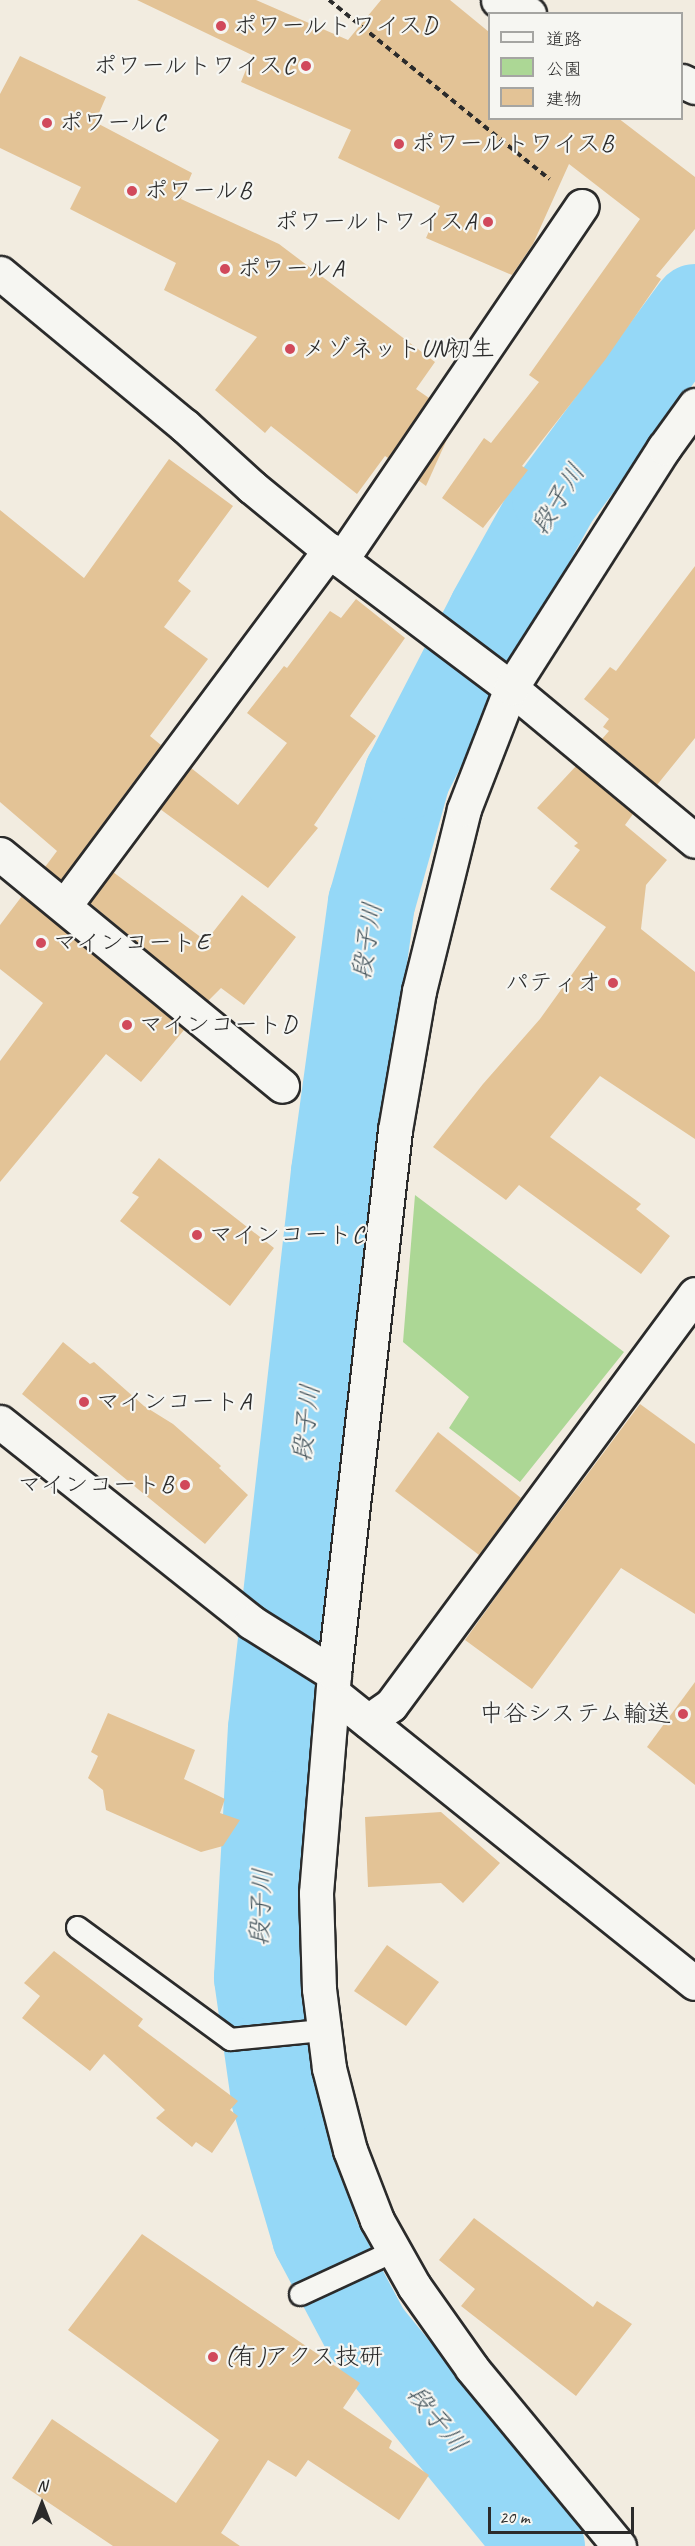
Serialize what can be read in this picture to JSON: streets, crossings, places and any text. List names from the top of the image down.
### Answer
{
  "water": ["段子川"],
  "places": [
    "ポワールトワイスD",
    "ポワールトワイスC",
    "ポワールC",
    "ポワールトワイスB",
    "ポワールB",
    "ポワールトワイスA",
    "ポワールA",
    "メゾネットUN初生",
    "マインコートE",
    "パティオ",
    "マインコートD",
    "マインコートC",
    "マインコートA",
    "マインコートB",
    "中谷システム輸送",
    "(有)アクス技研"
  ],
  "legend": ["道路", "公園", "建物"],
  "scale_bar": "20 m",
  "north": "top"
}
